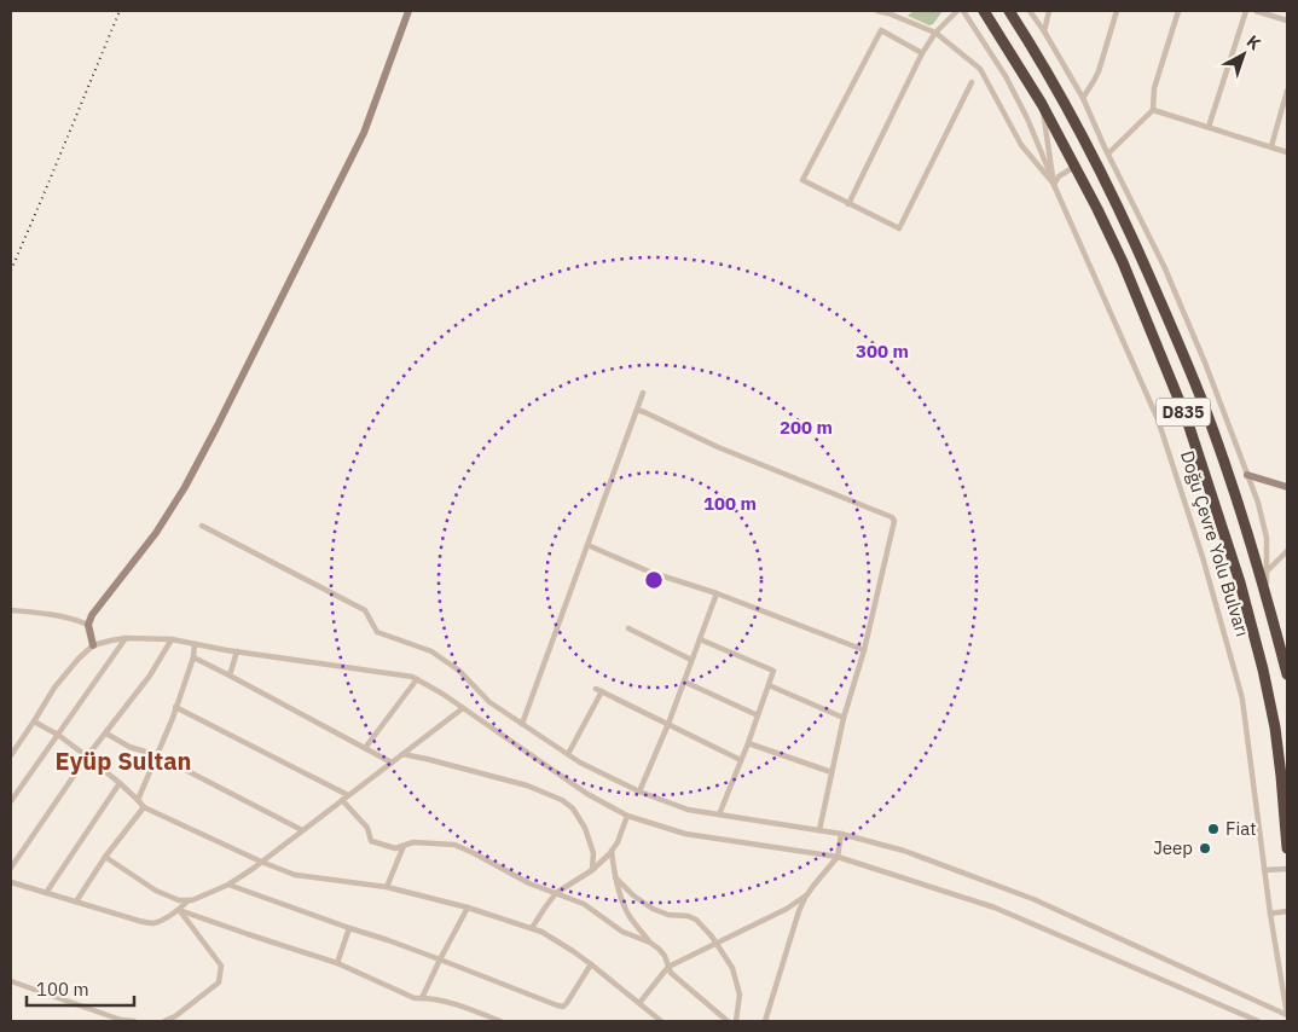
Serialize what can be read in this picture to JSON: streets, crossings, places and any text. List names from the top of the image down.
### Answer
{
  "streets": {
    "highway": ["D835", "Doğu Çevre Yolu Bulvarı"]
  },
  "districts": ["Eyüp Sultan"],
  "places": ["Fiat", "Jeep"],
  "scale_bar": "100 m",
  "north": "top right",
  "rings": ["300 m", "200 m", "100 m"]
}
